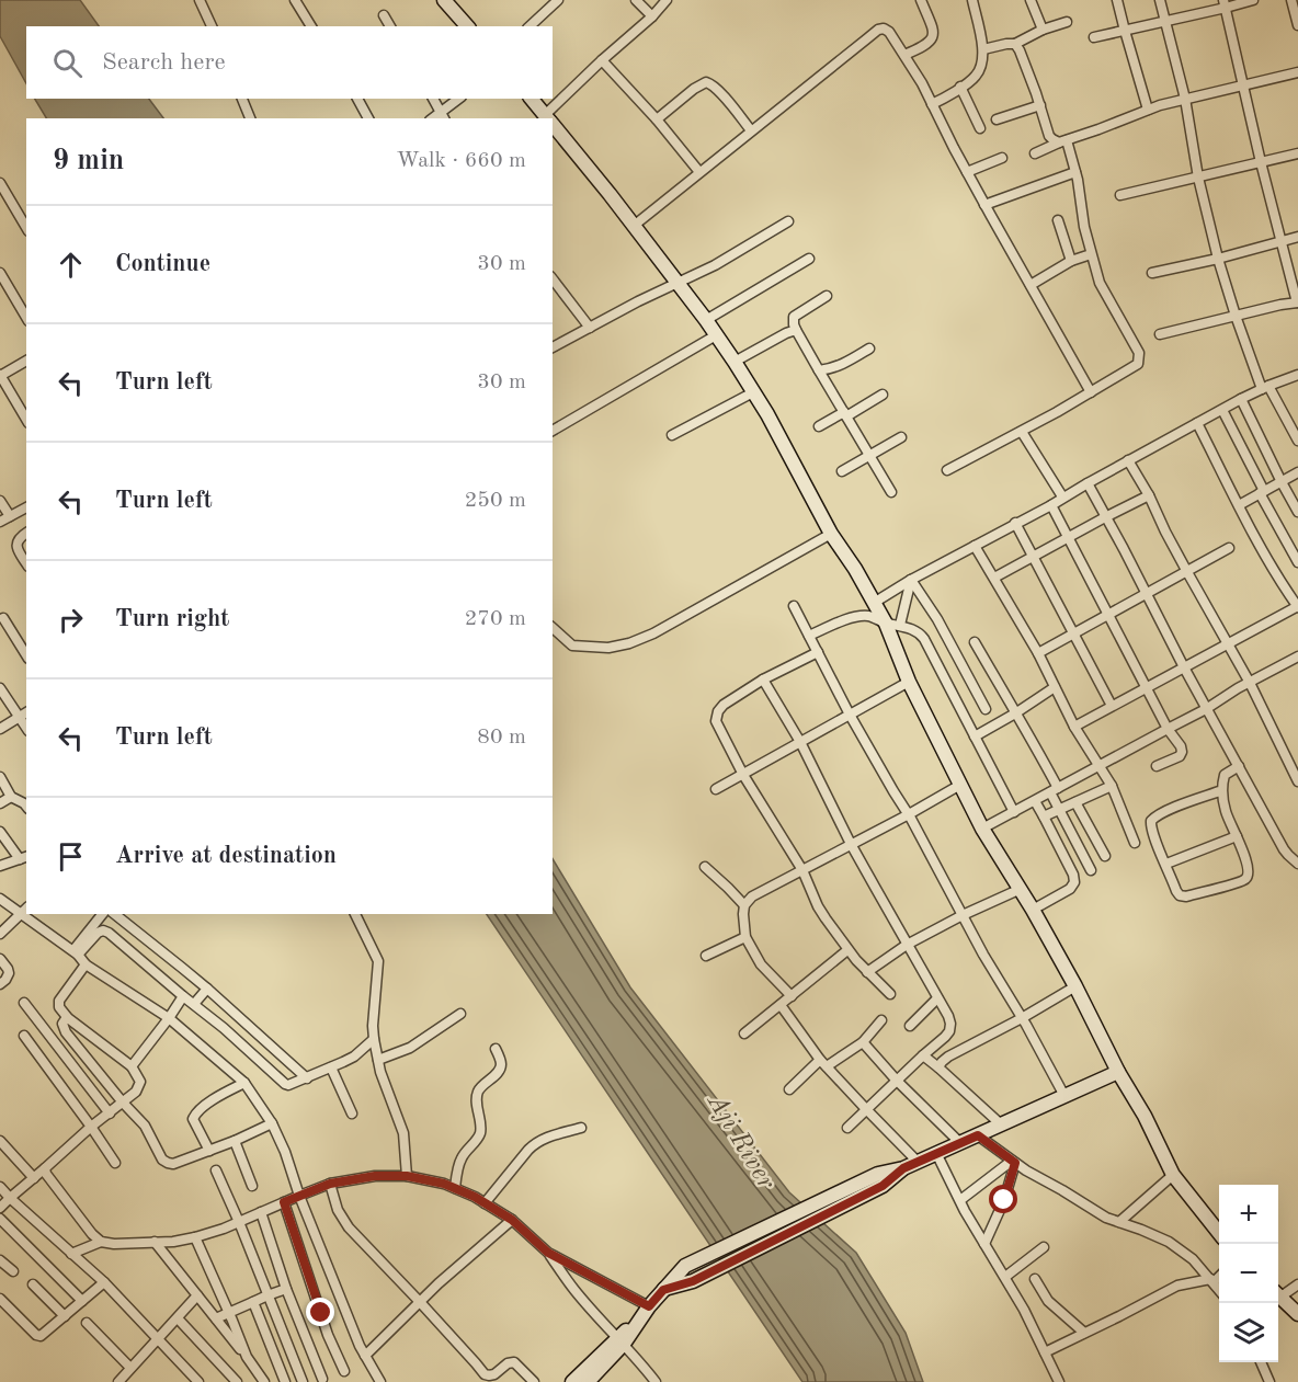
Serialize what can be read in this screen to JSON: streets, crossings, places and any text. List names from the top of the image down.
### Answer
{
  "water": ["Aji River"],
  "page": {
    "search": "Search here",
    "heading": ["9 min", "Walk · 660 m"],
    "list": [
      ["Continue", "30 m"],
      ["Turn left", "30 m"],
      ["Turn left", "250 m"],
      ["Turn right", "270 m"],
      ["Turn left", "80 m"],
      "Arrive at destination"
    ],
    "map_buttons": ["+", "−"]
  }
}
